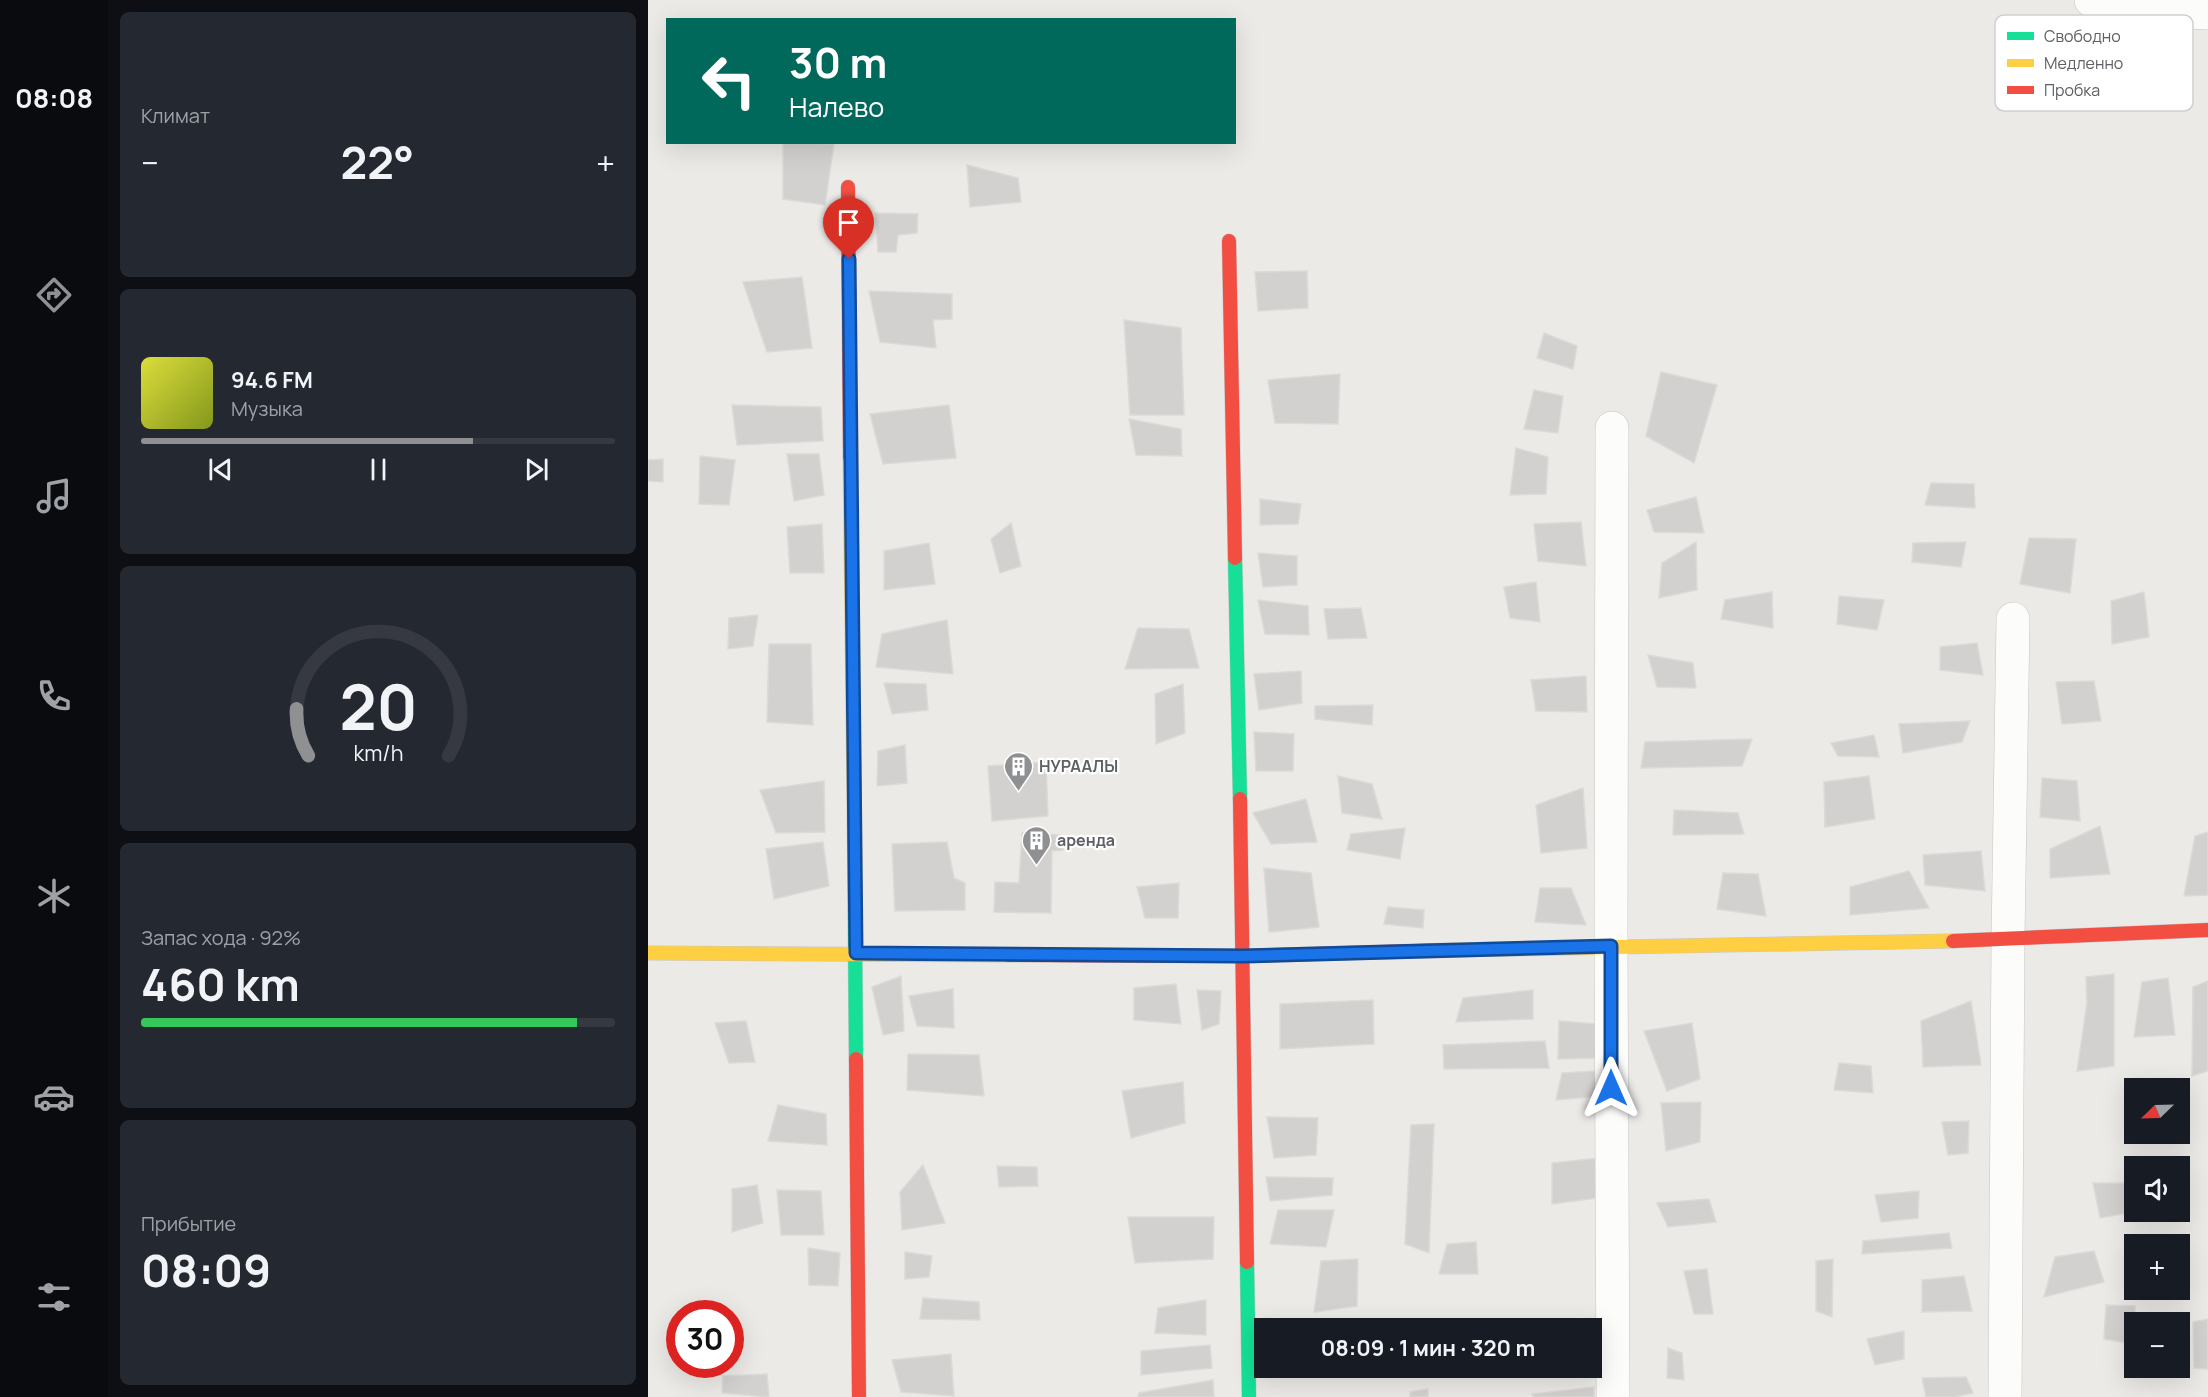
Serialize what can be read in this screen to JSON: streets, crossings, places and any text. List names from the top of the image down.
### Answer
{
  "places": {
    "building": ["НУРААЛЫ", "аренда"]
  },
  "legend": ["Свободно", "Медленно", "Пробка"],
  "north": "bottom left",
  "page": {
    "tabs": "08:08",
    "tile": [
      "Климат",
      ["Запас хода · 92%", "460 km"],
      ["Прибытие", "08:09"]
    ],
    "turn": ["30 m", "Налево"],
    "heat": ["−", "22°", "+"],
    "song": ["94.6 FM", "Музыка"],
    "map_buttons": ["+", "−"],
    "limit": "30",
    "trip": "08:09 · 1 мин · 320 m",
    "gauge": ["20", "km/h"]
  }
}
